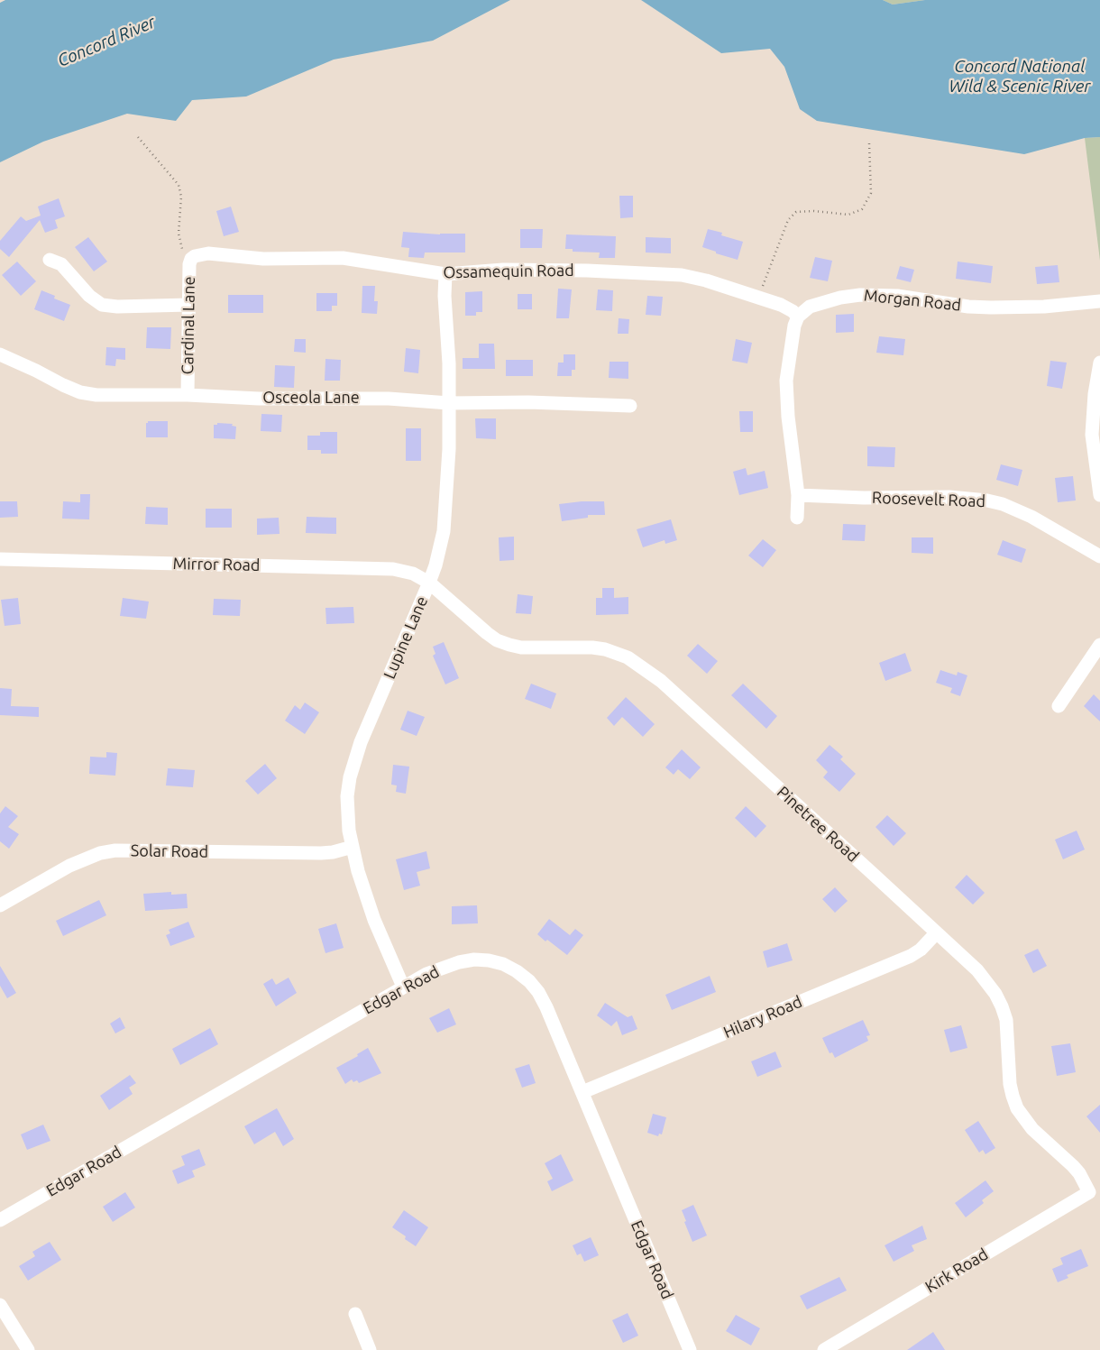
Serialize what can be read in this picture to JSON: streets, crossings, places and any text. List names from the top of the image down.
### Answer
{
  "streets": {
    "street": [
      "Ossamequin Road",
      "Morgan Road",
      "Cardinal Lane",
      "Osceola Lane",
      "Roosevelt Road",
      "Mirror Road",
      "Lupine Lane",
      "Pinetree Road",
      "Solar Road",
      "Edgar Road",
      "Hilary Road",
      "Kirk Road"
    ]
  },
  "crossings": [
    ["Ossamequin Road", "Morgan Road"],
    ["Ossamequin Road", "Cardinal Lane"],
    ["Ossamequin Road", "Lupine Lane"],
    ["Cardinal Lane", "Osceola Lane"],
    ["Osceola Lane", "Lupine Lane"],
    ["Mirror Road", "Lupine Lane"],
    ["Mirror Road", "Pinetree Road"],
    ["Lupine Lane", "Pinetree Road"],
    ["Lupine Lane", "Solar Road"],
    ["Lupine Lane", "Edgar Road"],
    ["Pinetree Road", "Hilary Road"],
    ["Pinetree Road", "Kirk Road"],
    ["Edgar Road", "Hilary Road"]
  ],
  "water": ["Concord River", "Concord National Wild & Scenic River"]
}
